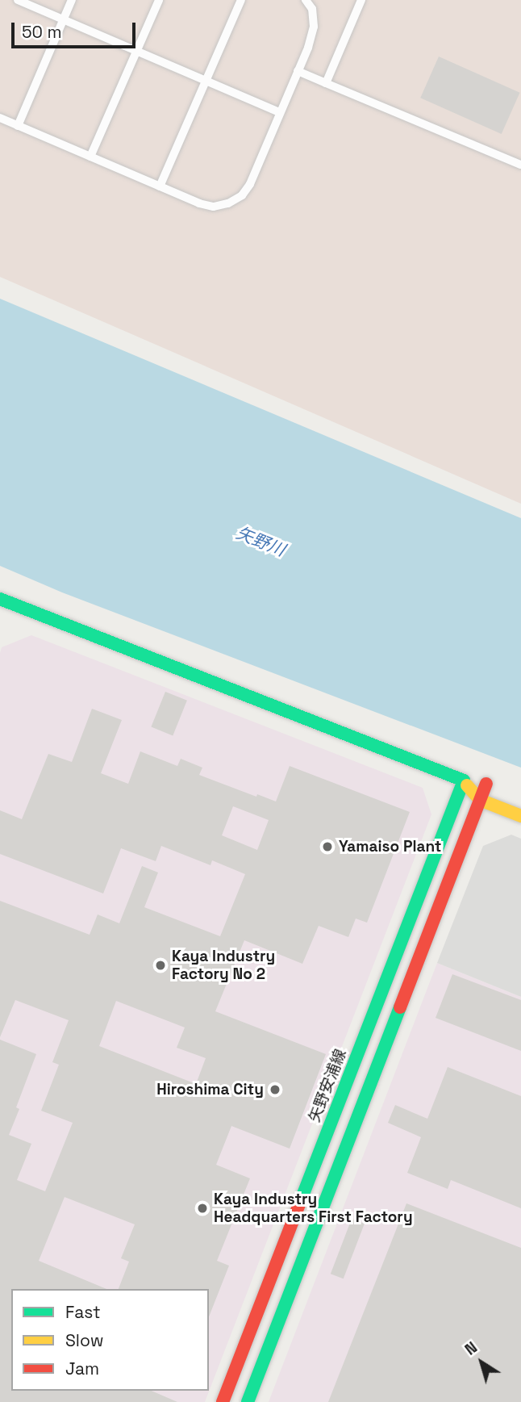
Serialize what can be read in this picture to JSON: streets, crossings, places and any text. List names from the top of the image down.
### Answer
{
  "streets": {
    "main road": ["矢野安浦線"]
  },
  "water": ["矢野川"],
  "places": [
    "Yamaiso Plant",
    "Kaya Industry Factory No 2",
    "Hiroshima City",
    "Kaya Industry Headquarters First Factory"
  ],
  "legend": ["Fast", "Slow", "Jam"],
  "scale_bar": "50 m",
  "north": "top left"
}
